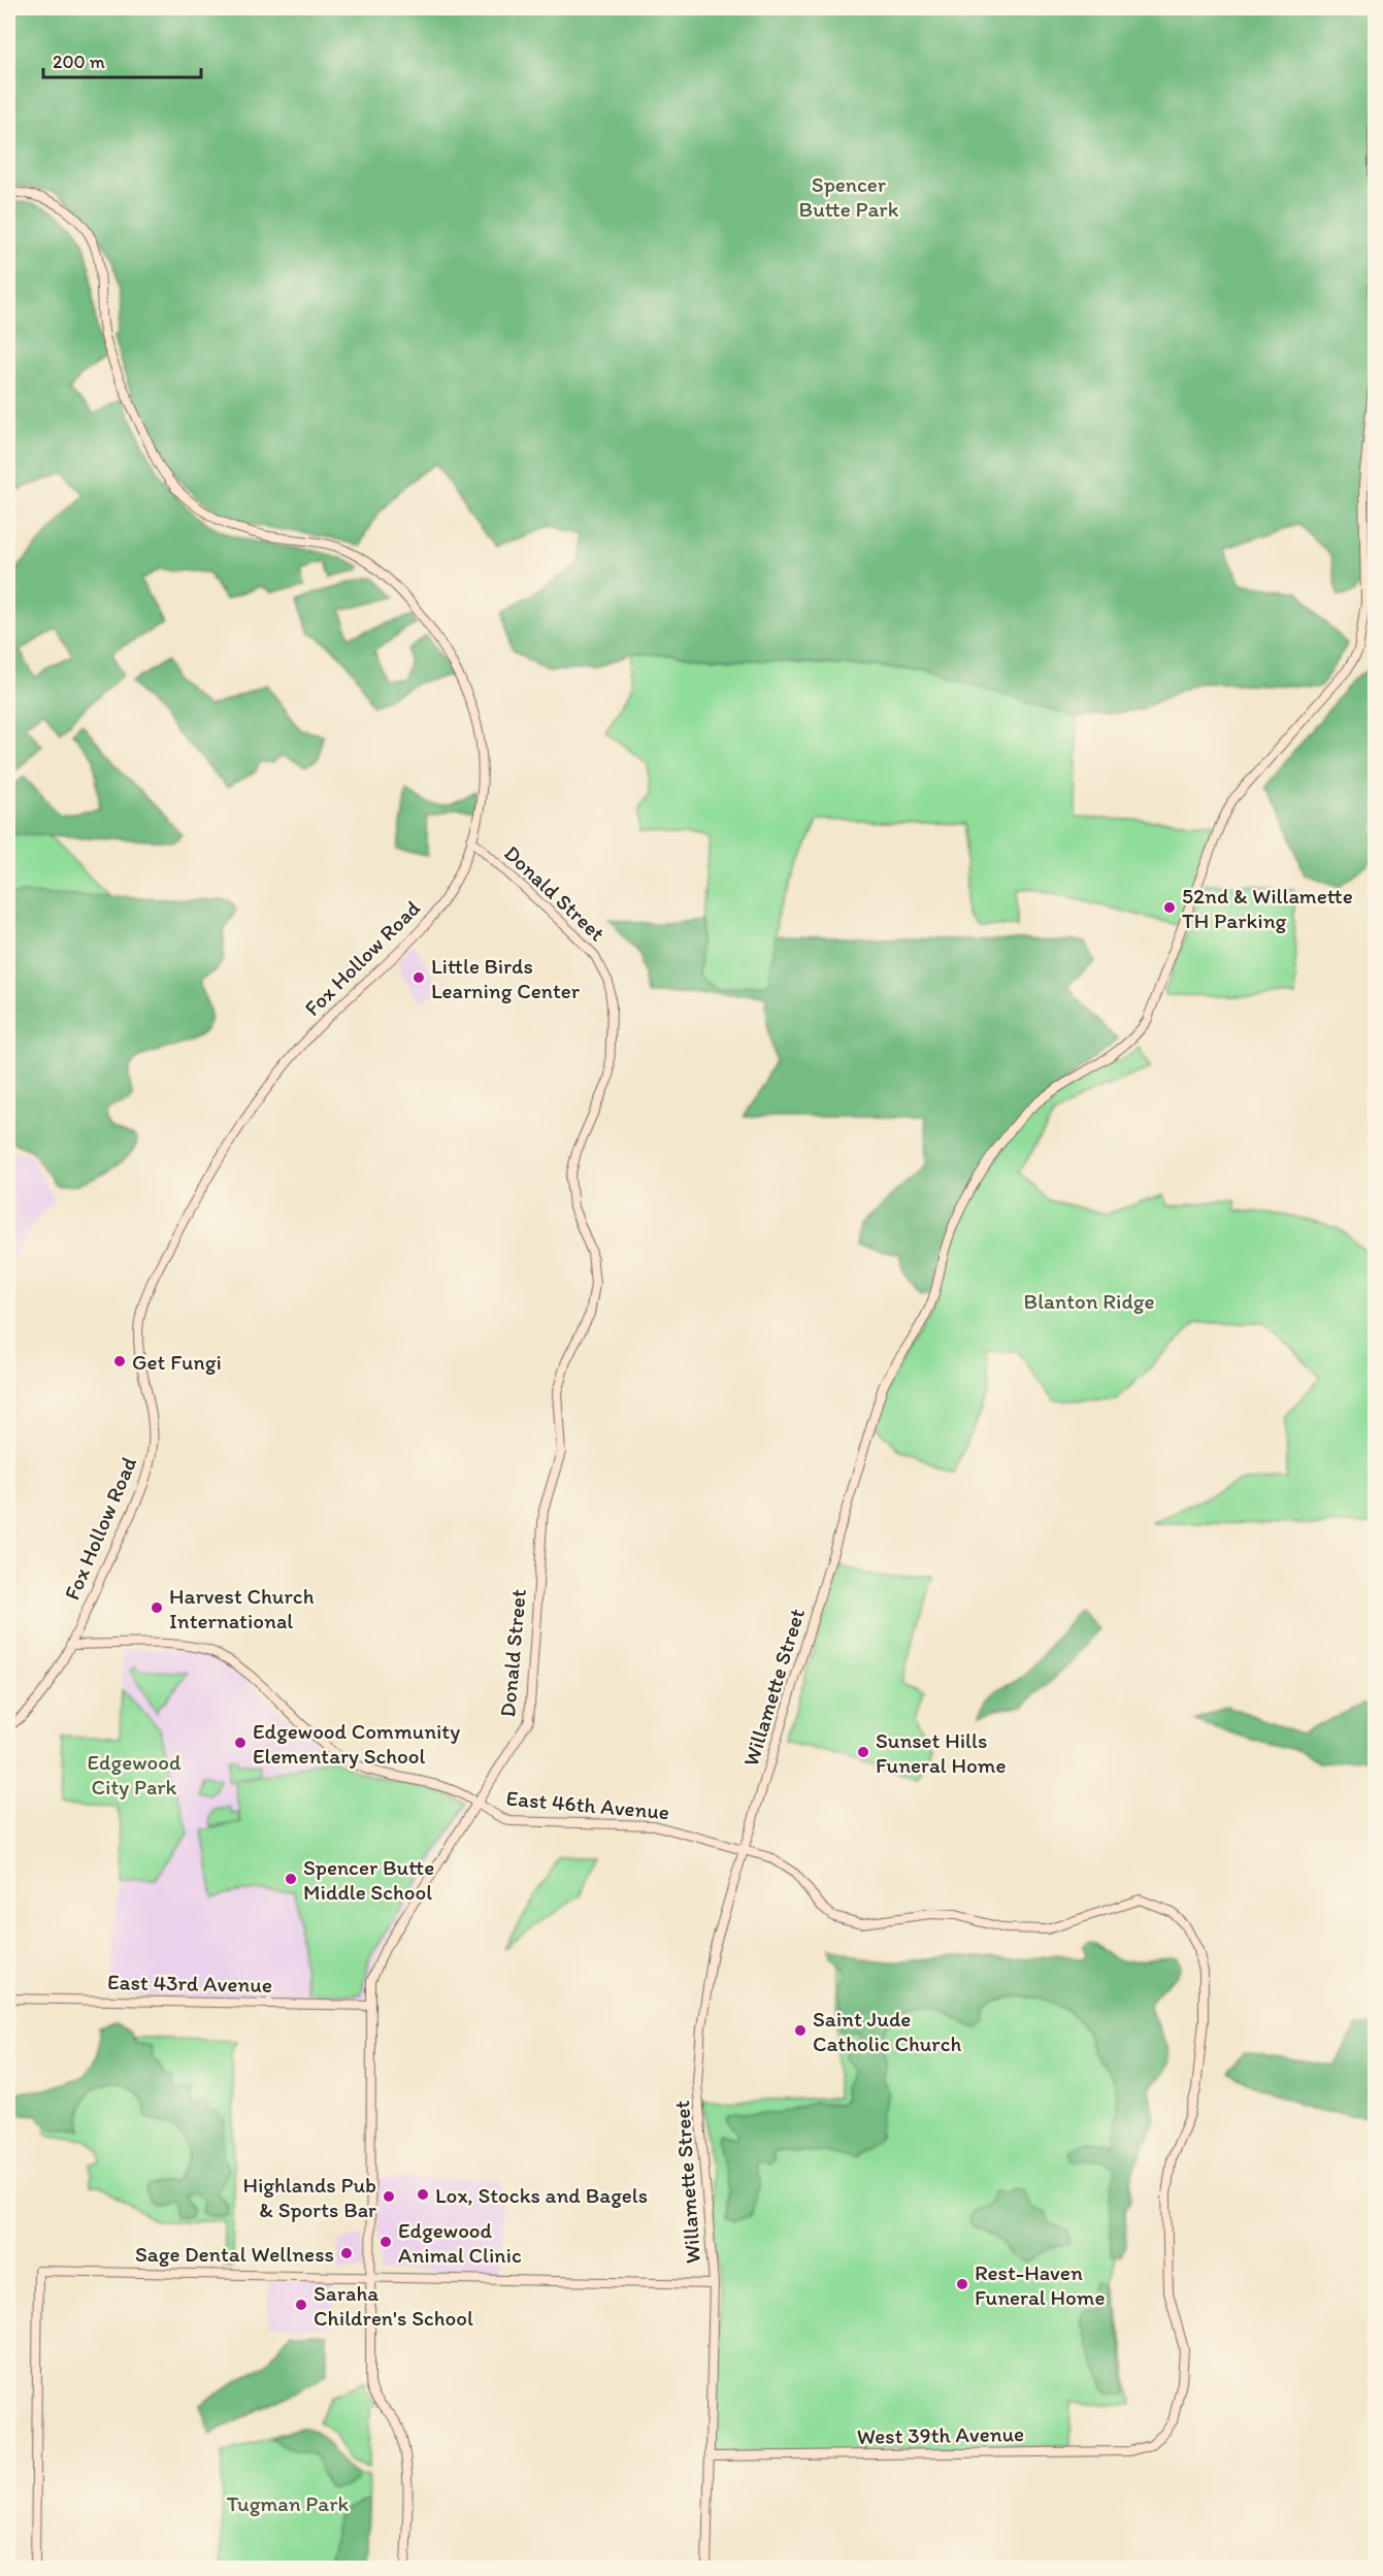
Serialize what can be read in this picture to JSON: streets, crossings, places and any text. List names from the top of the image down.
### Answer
{
  "streets": {
    "street": [
      "Donald Street",
      "Fox Hollow Road",
      "Willamette Street",
      "East 46th Avenue",
      "East 43rd Avenue",
      "West 39th Avenue"
    ]
  },
  "crossings": [
    ["Donald Street", "Fox Hollow Road"],
    ["Donald Street", "East 46th Avenue"],
    ["Donald Street", "East 43rd Avenue"],
    ["Fox Hollow Road", "East 46th Avenue"],
    ["Willamette Street", "East 46th Avenue"],
    ["Willamette Street", "West 39th Avenue"],
    ["East 46th Avenue", "West 39th Avenue"]
  ],
  "parks": [
    "Spencer Butte Park",
    "Blanton Ridge",
    "Edgewood City Park",
    "Tugman Park"
  ],
  "places": [
    "52nd & Willamette TH Parking",
    "Little Birds Learning Center",
    "Get Fungi",
    "Harvest Church International",
    "Edgewood Community Elementary School",
    "Sunset Hills Funeral Home",
    "Spencer Butte Middle School",
    "Saint Jude Catholic Church",
    "Lox, Stocks and Bagels",
    "Highlands Pub & Sports Bar",
    "Edgewood Animal Clinic",
    "Sage Dental Wellness",
    "Rest-Haven Funeral Home",
    "Saraha Children's School"
  ],
  "scale_bar": "200 m"
}
